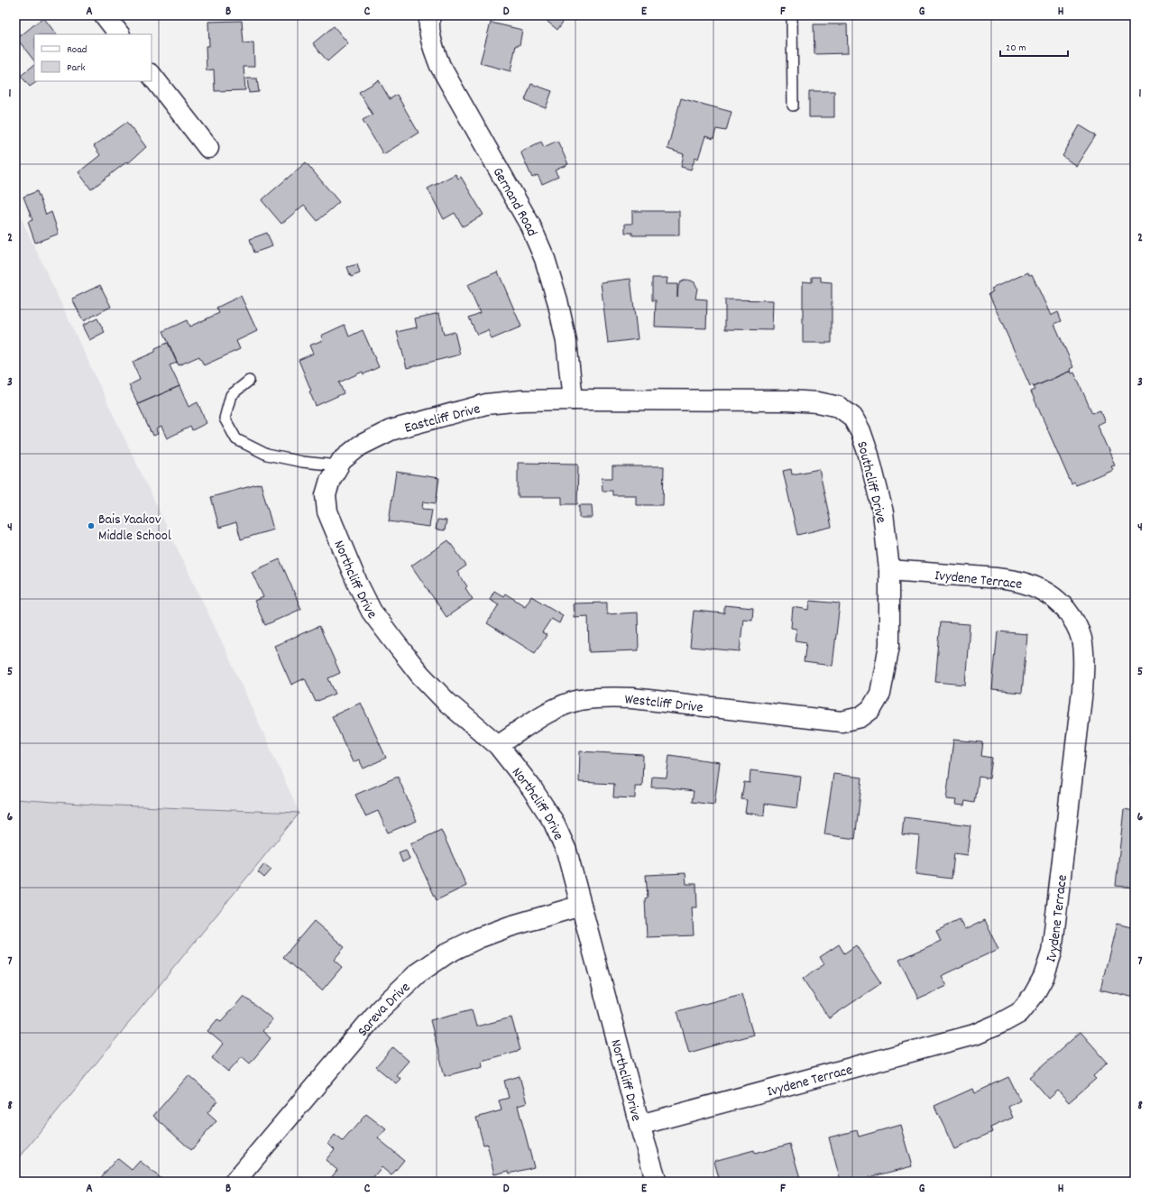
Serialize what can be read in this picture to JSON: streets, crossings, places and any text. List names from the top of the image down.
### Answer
{
  "streets": {
    "street": [
      "Gernand Road",
      "Eastcliff Drive",
      "Southcliff Drive",
      "Northcliff Drive",
      "Ivydene Terrace",
      "Westcliff Drive",
      "Sareva Drive"
    ]
  },
  "crossings": [
    ["Gernand Road", "Eastcliff Drive"],
    ["Gernand Road", "Southcliff Drive"],
    ["Eastcliff Drive", "Southcliff Drive"],
    ["Eastcliff Drive", "Northcliff Drive"],
    ["Southcliff Drive", "Ivydene Terrace"],
    ["Southcliff Drive", "Westcliff Drive"],
    ["Northcliff Drive", "Ivydene Terrace"],
    ["Northcliff Drive", "Westcliff Drive"],
    ["Northcliff Drive", "Sareva Drive"]
  ],
  "places": ["Bais Yaakov Middle School"],
  "legend": ["Road", "Park"],
  "scale_bar": "20 m",
  "grid": {
    "columns": [
      "A",
      "B",
      "C",
      "D",
      "E",
      "F",
      "G",
      "H"
    ],
    "rows": [
      "1",
      "2",
      "3",
      "4",
      "5",
      "6",
      "7",
      "8"
    ]
  }
}
